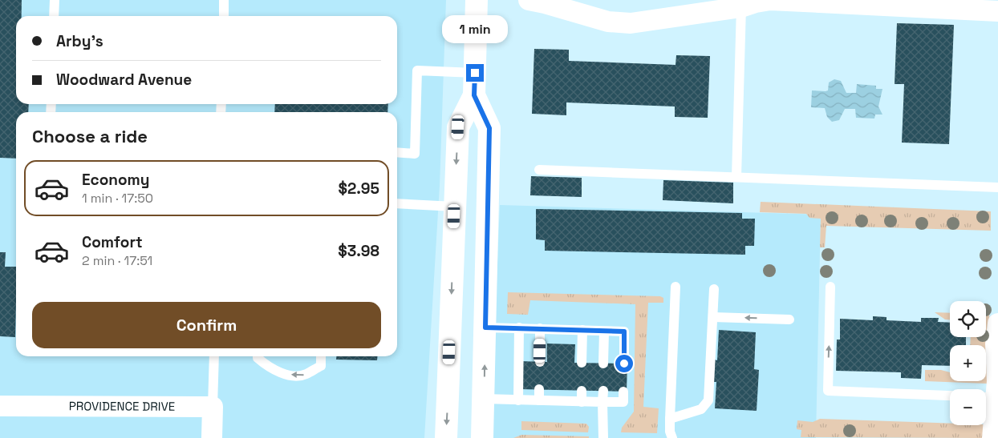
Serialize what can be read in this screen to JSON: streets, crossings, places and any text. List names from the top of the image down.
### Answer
{
  "streets": {
    "street": ["PROVIDENCE DRIVE"]
  },
  "page": {
    "bubble": "1 min",
    "banner": ["Arby's", "Woodward Avenue"],
    "heading": "Choose a ride",
    "list": [
      {
        "name": "Economy",
        "note": "1 min · 17:50",
        "value": "$2.95"
      },
      {
        "name": "Comfort",
        "note": "2 min · 17:51",
        "value": "$3.98"
      }
    ],
    "buttons": "Confirm",
    "map_buttons": ["+", "−"]
  }
}
